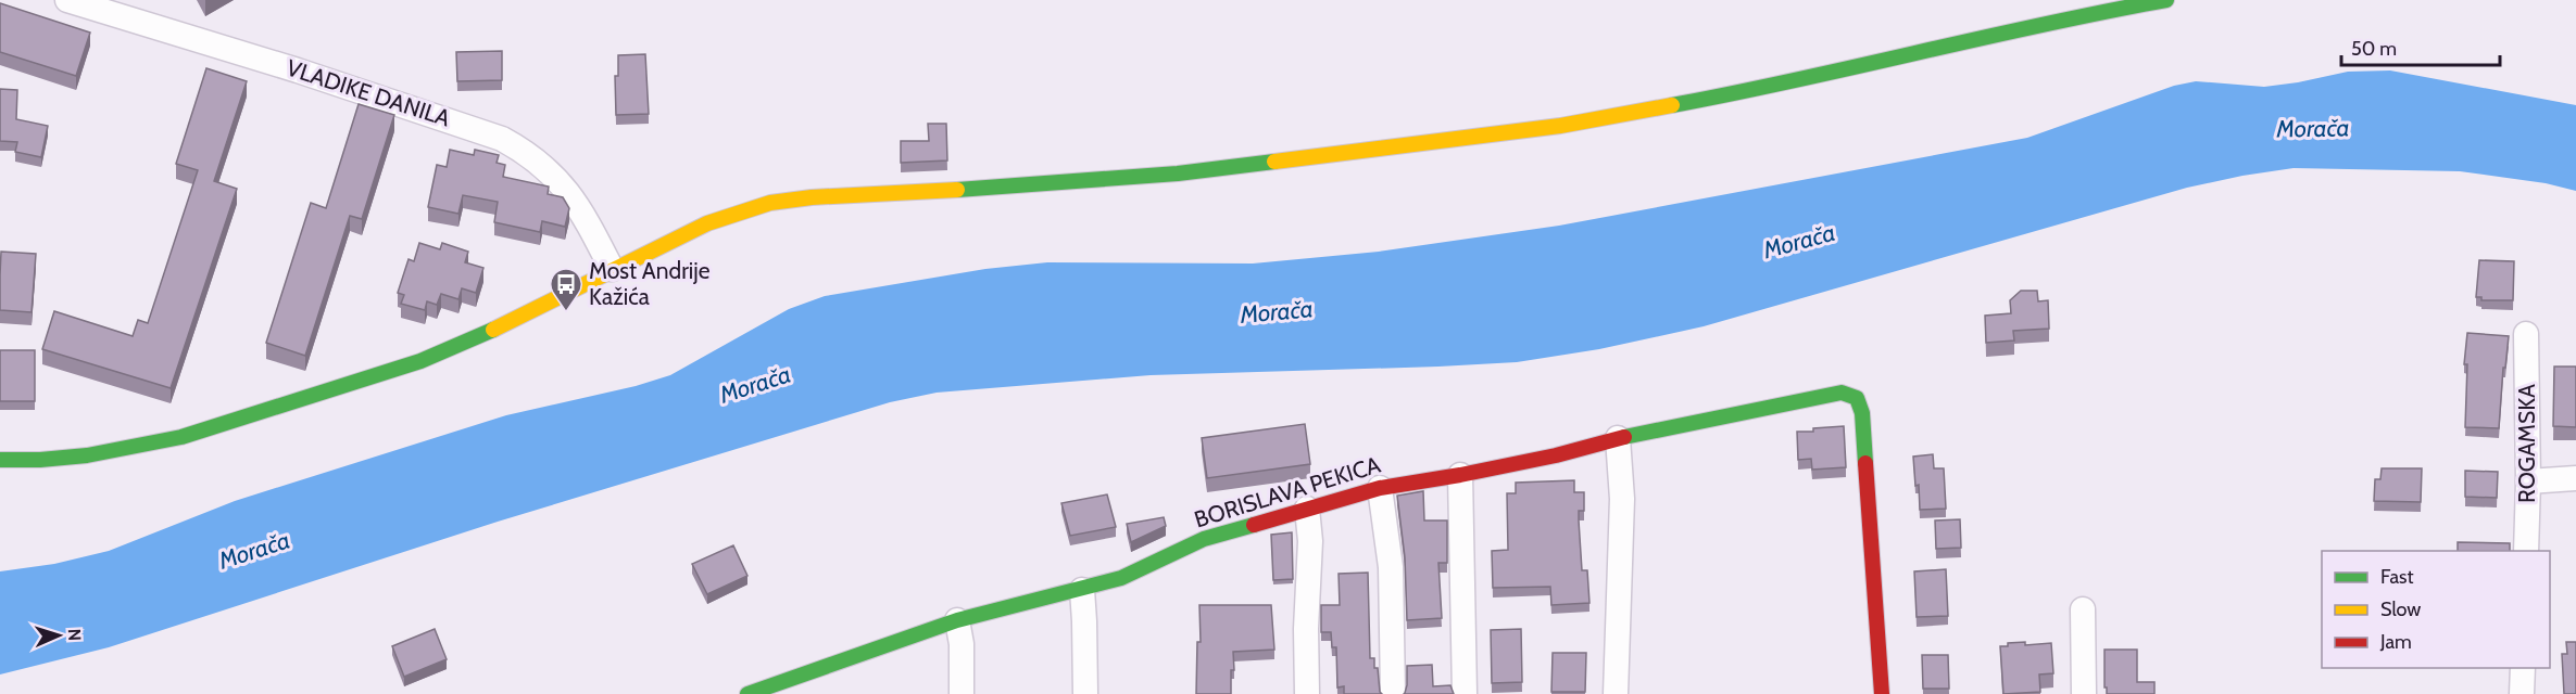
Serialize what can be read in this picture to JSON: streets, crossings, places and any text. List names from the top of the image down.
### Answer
{
  "streets": {
    "main road": ["BORISLAVA PEKICA"],
    "street": ["VLADIKE DANILA", "ROGAMSKA"]
  },
  "water": ["Morača"],
  "places": {
    "bus stop": ["Most Andrije Kažića"]
  },
  "legend": ["Fast", "Slow", "Jam"],
  "scale_bar": "50 m",
  "north": "right"
}
